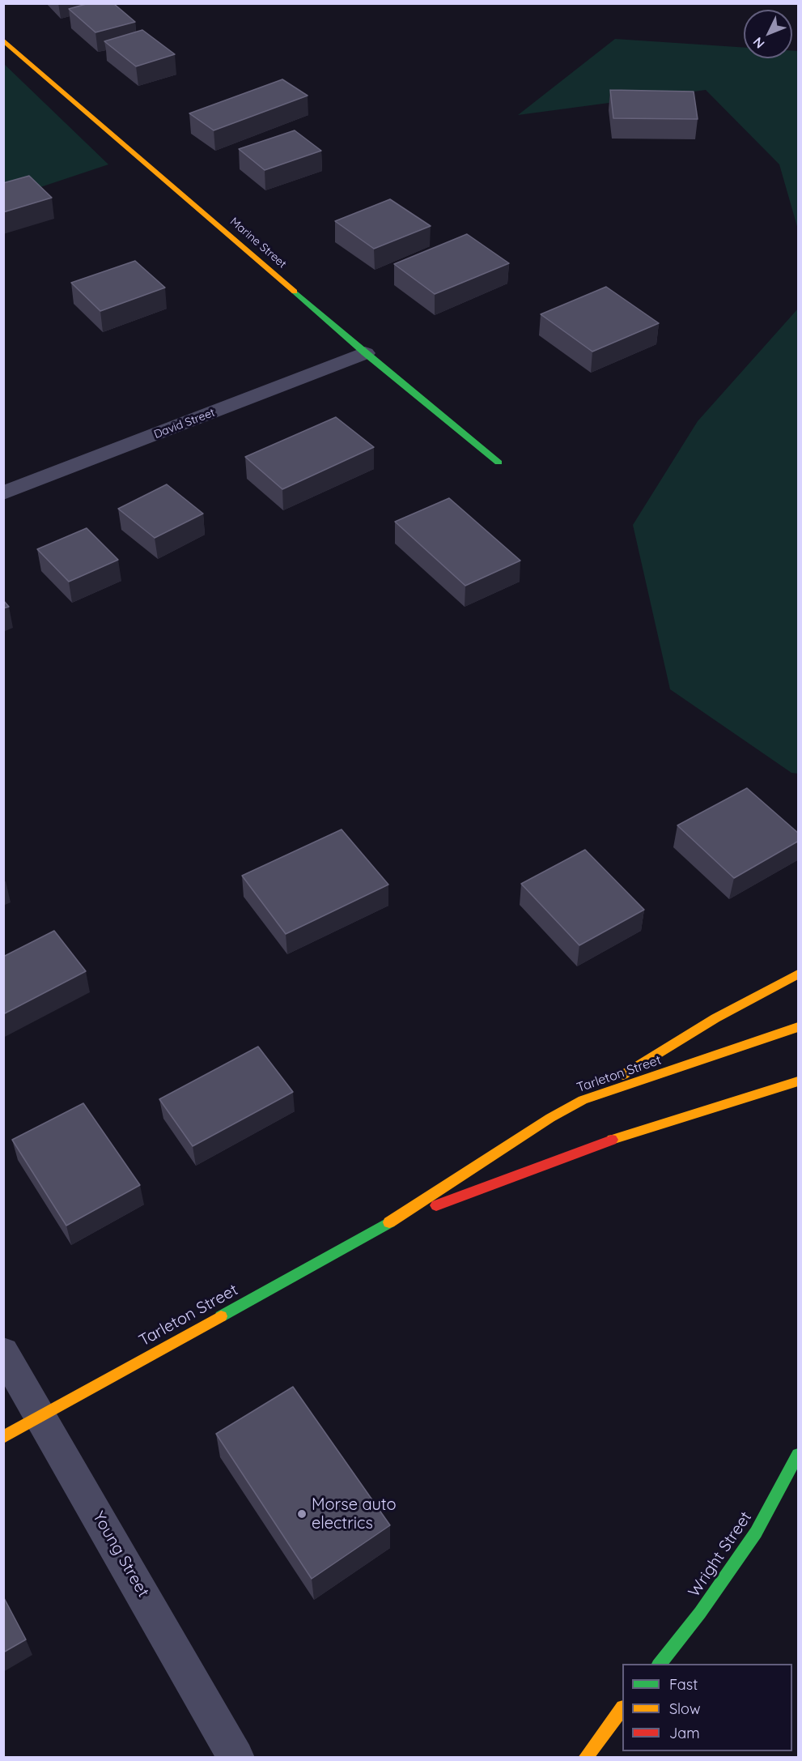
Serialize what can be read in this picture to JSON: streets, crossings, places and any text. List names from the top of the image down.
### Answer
{
  "streets": {
    "main road": ["Marine Street", "Tarleton Street", "Wright Street"],
    "street": ["David Street", "Young Street"]
  },
  "crossings": [
    ["Marine Street", "David Street"],
    ["Tarleton Street", "Young Street"]
  ],
  "places": ["Morse auto electrics"],
  "legend": ["Fast", "Slow", "Jam"],
  "north": "bottom left"
}
